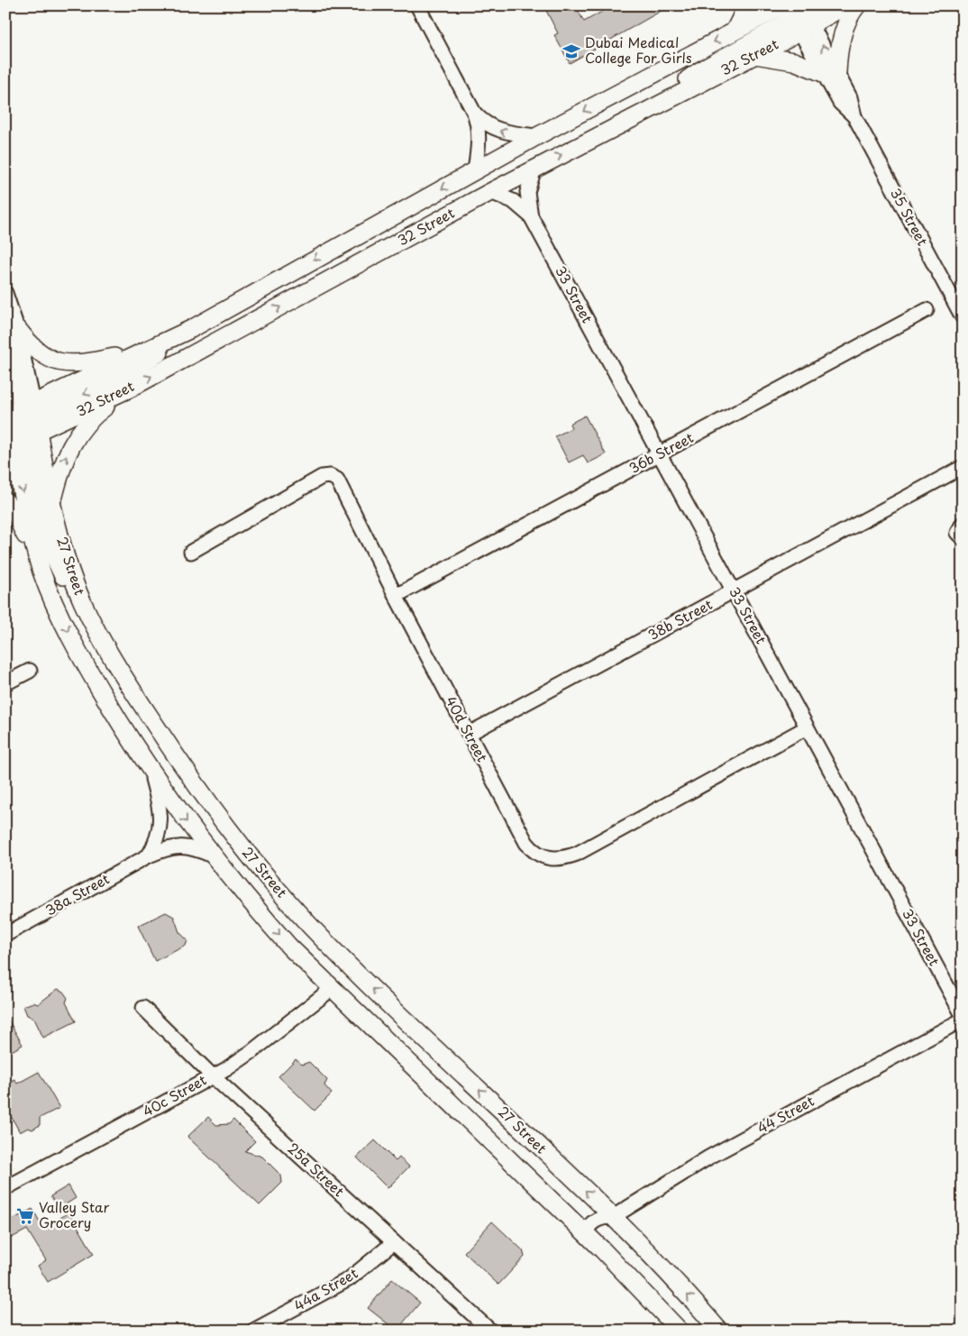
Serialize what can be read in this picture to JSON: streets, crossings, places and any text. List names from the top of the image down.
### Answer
{
  "streets": {
    "street": [
      "32 Street",
      "35 Street",
      "33 Street",
      "36b Street",
      "27 Street",
      "38b Street",
      "40d Street",
      "38a Street",
      "40c Street",
      "44 Street",
      "25a Street",
      "44a Street"
    ]
  },
  "crossings": [
    ["32 Street", "35 Street"],
    ["32 Street", "33 Street"],
    ["32 Street", "27 Street"],
    ["33 Street", "36b Street"],
    ["33 Street", "38b Street"],
    ["33 Street", "40d Street"],
    ["36b Street", "40d Street"],
    ["27 Street", "38a Street"],
    ["27 Street", "40c Street"],
    ["27 Street", "44 Street"],
    ["38b Street", "40d Street"],
    ["40c Street", "25a Street"],
    ["25a Street", "44a Street"]
  ],
  "places": {
    "school or university": ["Dubai Medical College For Girls"],
    "supermarket": ["Valley Star Grocery"]
  }
}
